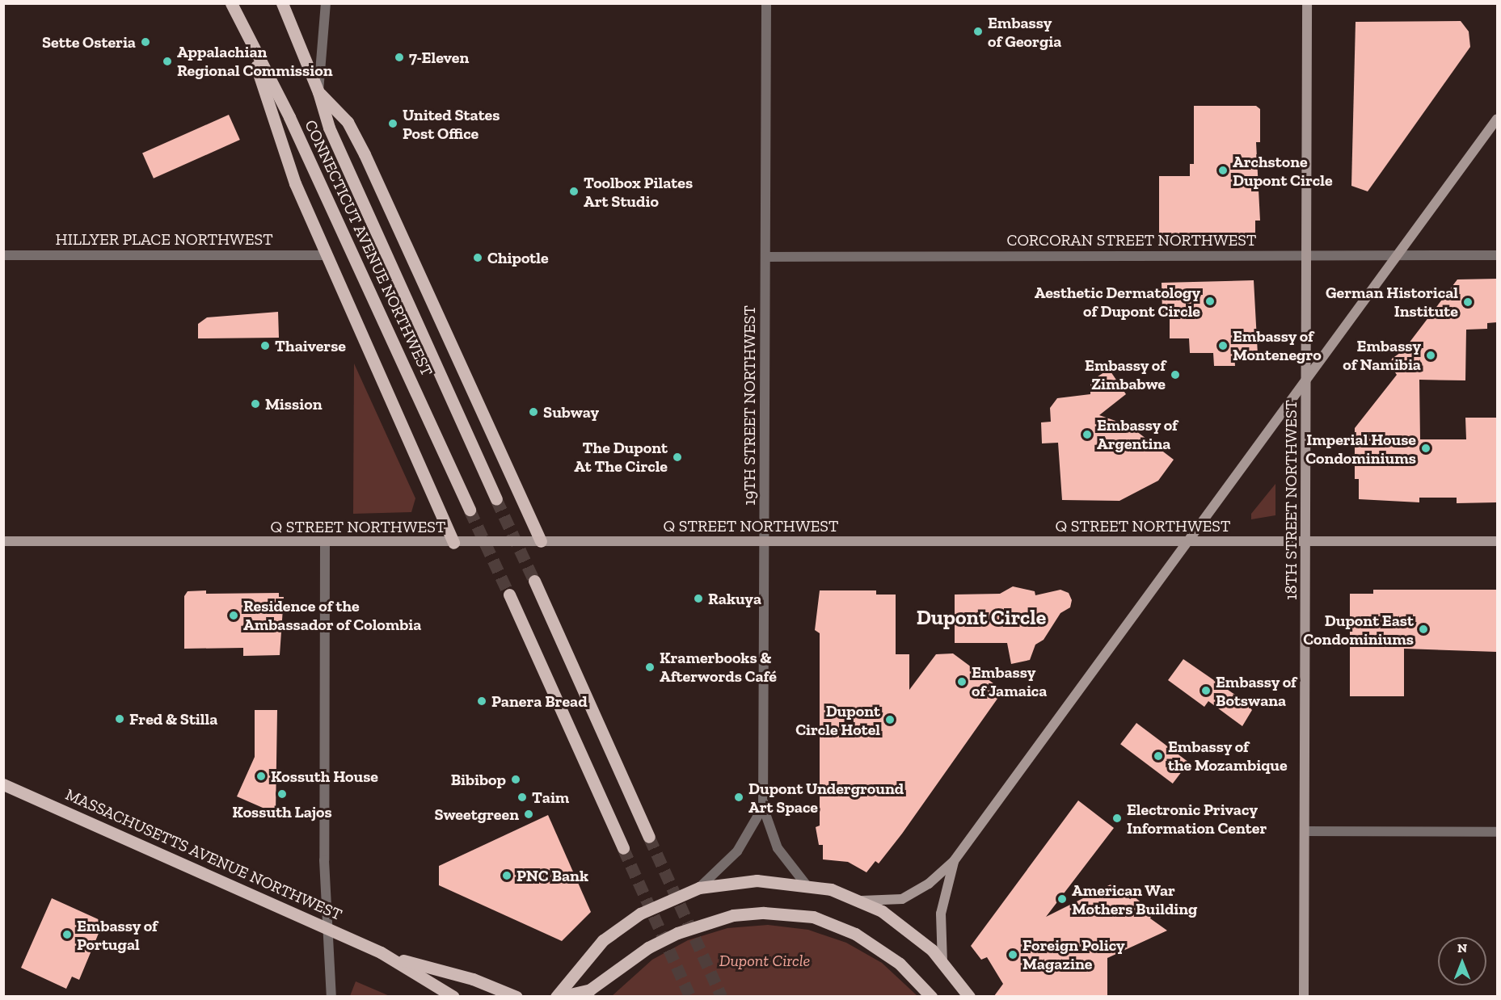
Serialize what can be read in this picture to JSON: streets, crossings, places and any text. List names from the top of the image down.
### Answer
{
  "streets": {
    "main road": [
      "CONNECTICUT AVENUE NORTHWEST",
      "18TH STREET NORTHWEST",
      "Q STREET NORTHWEST",
      "MASSACHUSETTS AVENUE NORTHWEST"
    ],
    "street": ["HILLYER PLACE NORTHWEST", "CORCORAN STREET NORTHWEST", "19TH STREET NORTHWEST"]
  },
  "crossings": [
    ["CORCORAN STREET NORTHWEST", "19TH STREET NORTHWEST"],
    ["CORCORAN STREET NORTHWEST", "18TH STREET NORTHWEST"],
    ["19TH STREET NORTHWEST", "Q STREET NORTHWEST"],
    ["18TH STREET NORTHWEST", "Q STREET NORTHWEST"]
  ],
  "districts": ["Dupont Circle"],
  "parks": ["Dupont Circle"],
  "places": [
    "Embassy of Georgia",
    "Sette Osteria",
    "7-Eleven",
    "Appalachian Regional Commission",
    "United States Post Office",
    "Archstone Dupont Circle",
    "Toolbox Pilates Art Studio",
    "Chipotle",
    "Aesthetic Dermatology of Dupont Circle",
    "German Historical Institute",
    "Thaiverse",
    "Embassy of Montenegro",
    "Embassy of Namibia",
    "Embassy of Zimbabwe",
    "Mission",
    "Subway",
    "Embassy of Argentina",
    "Imperial House Condominiums",
    "The Dupont At The Circle",
    "Rakuya",
    "Residence of the Ambassador of Colombia",
    "Dupont East Condominiums",
    "Kramerbooks & Afterwords Café",
    "Embassy of Jamaica",
    "Embassy of Botswana",
    "Panera Bread",
    "Fred & Stilla",
    "Dupont Circle Hotel",
    "Embassy of the Mozambique",
    "Kossuth House",
    "Bibibop",
    "Kossuth Lajos",
    "Taim",
    "Dupont Underground Art Space",
    "Sweetgreen",
    "Electronic Privacy Information Center",
    "PNC Bank",
    "American War Mothers Building",
    "Embassy of Portugal",
    "Foreign Policy Magazine"
  ],
  "north": "top"
}
